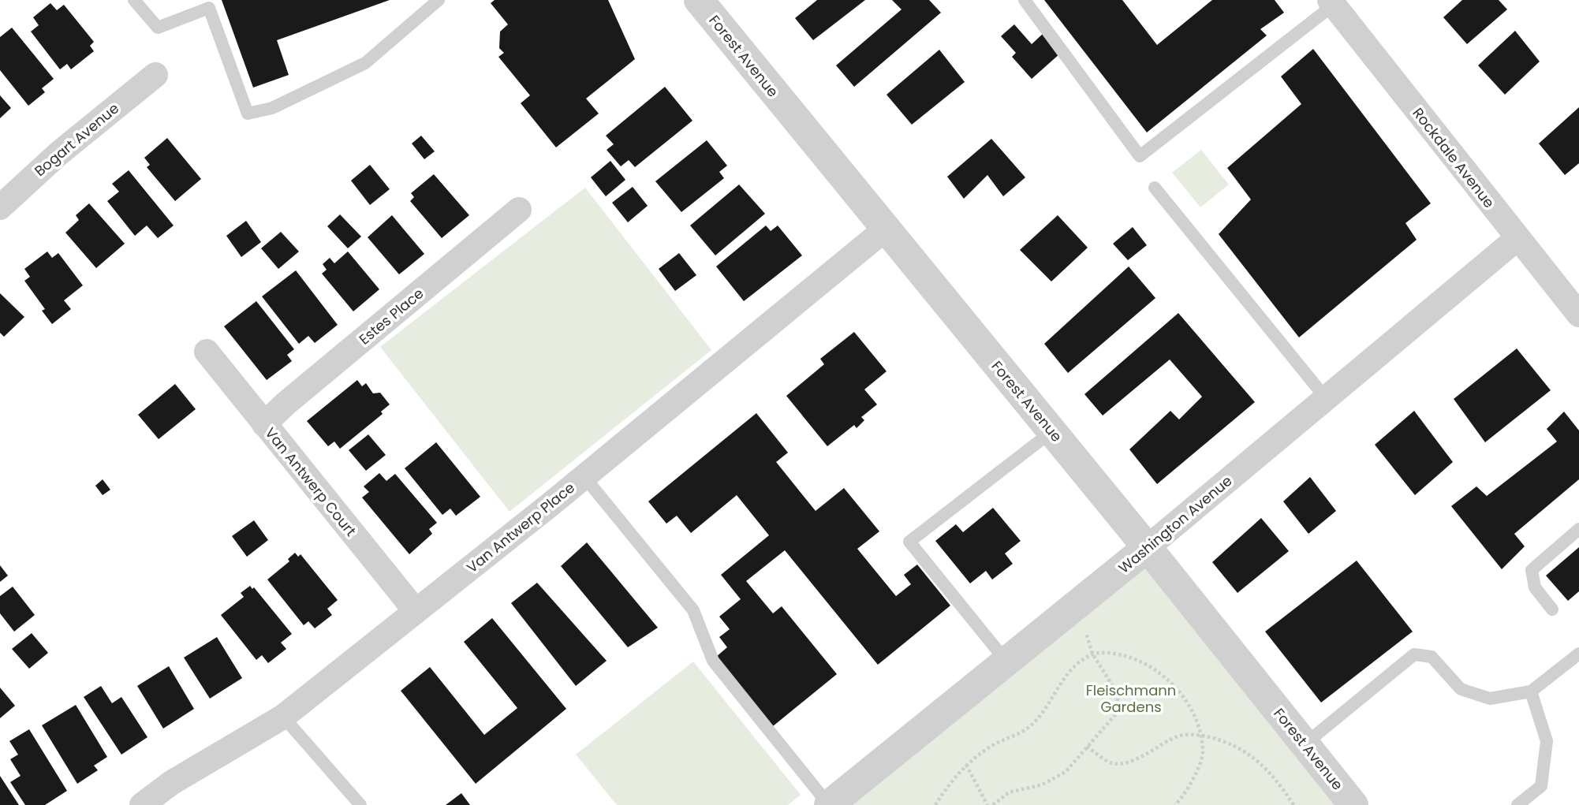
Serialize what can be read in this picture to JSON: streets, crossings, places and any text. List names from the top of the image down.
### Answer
{
  "streets": {
    "street": [
      "Forest Avenue",
      "Bogart Avenue",
      "Rockdale Avenue",
      "Estes Place",
      "Van Antwerp Court",
      "Washington Avenue",
      "Van Antwerp Place"
    ]
  },
  "crossings": [
    ["Forest Avenue", "Washington Avenue"],
    ["Forest Avenue", "Van Antwerp Place"],
    ["Rockdale Avenue", "Washington Avenue"],
    ["Estes Place", "Van Antwerp Court"],
    ["Van Antwerp Court", "Van Antwerp Place"]
  ],
  "parks": ["Fleischmann Gardens"]
}
